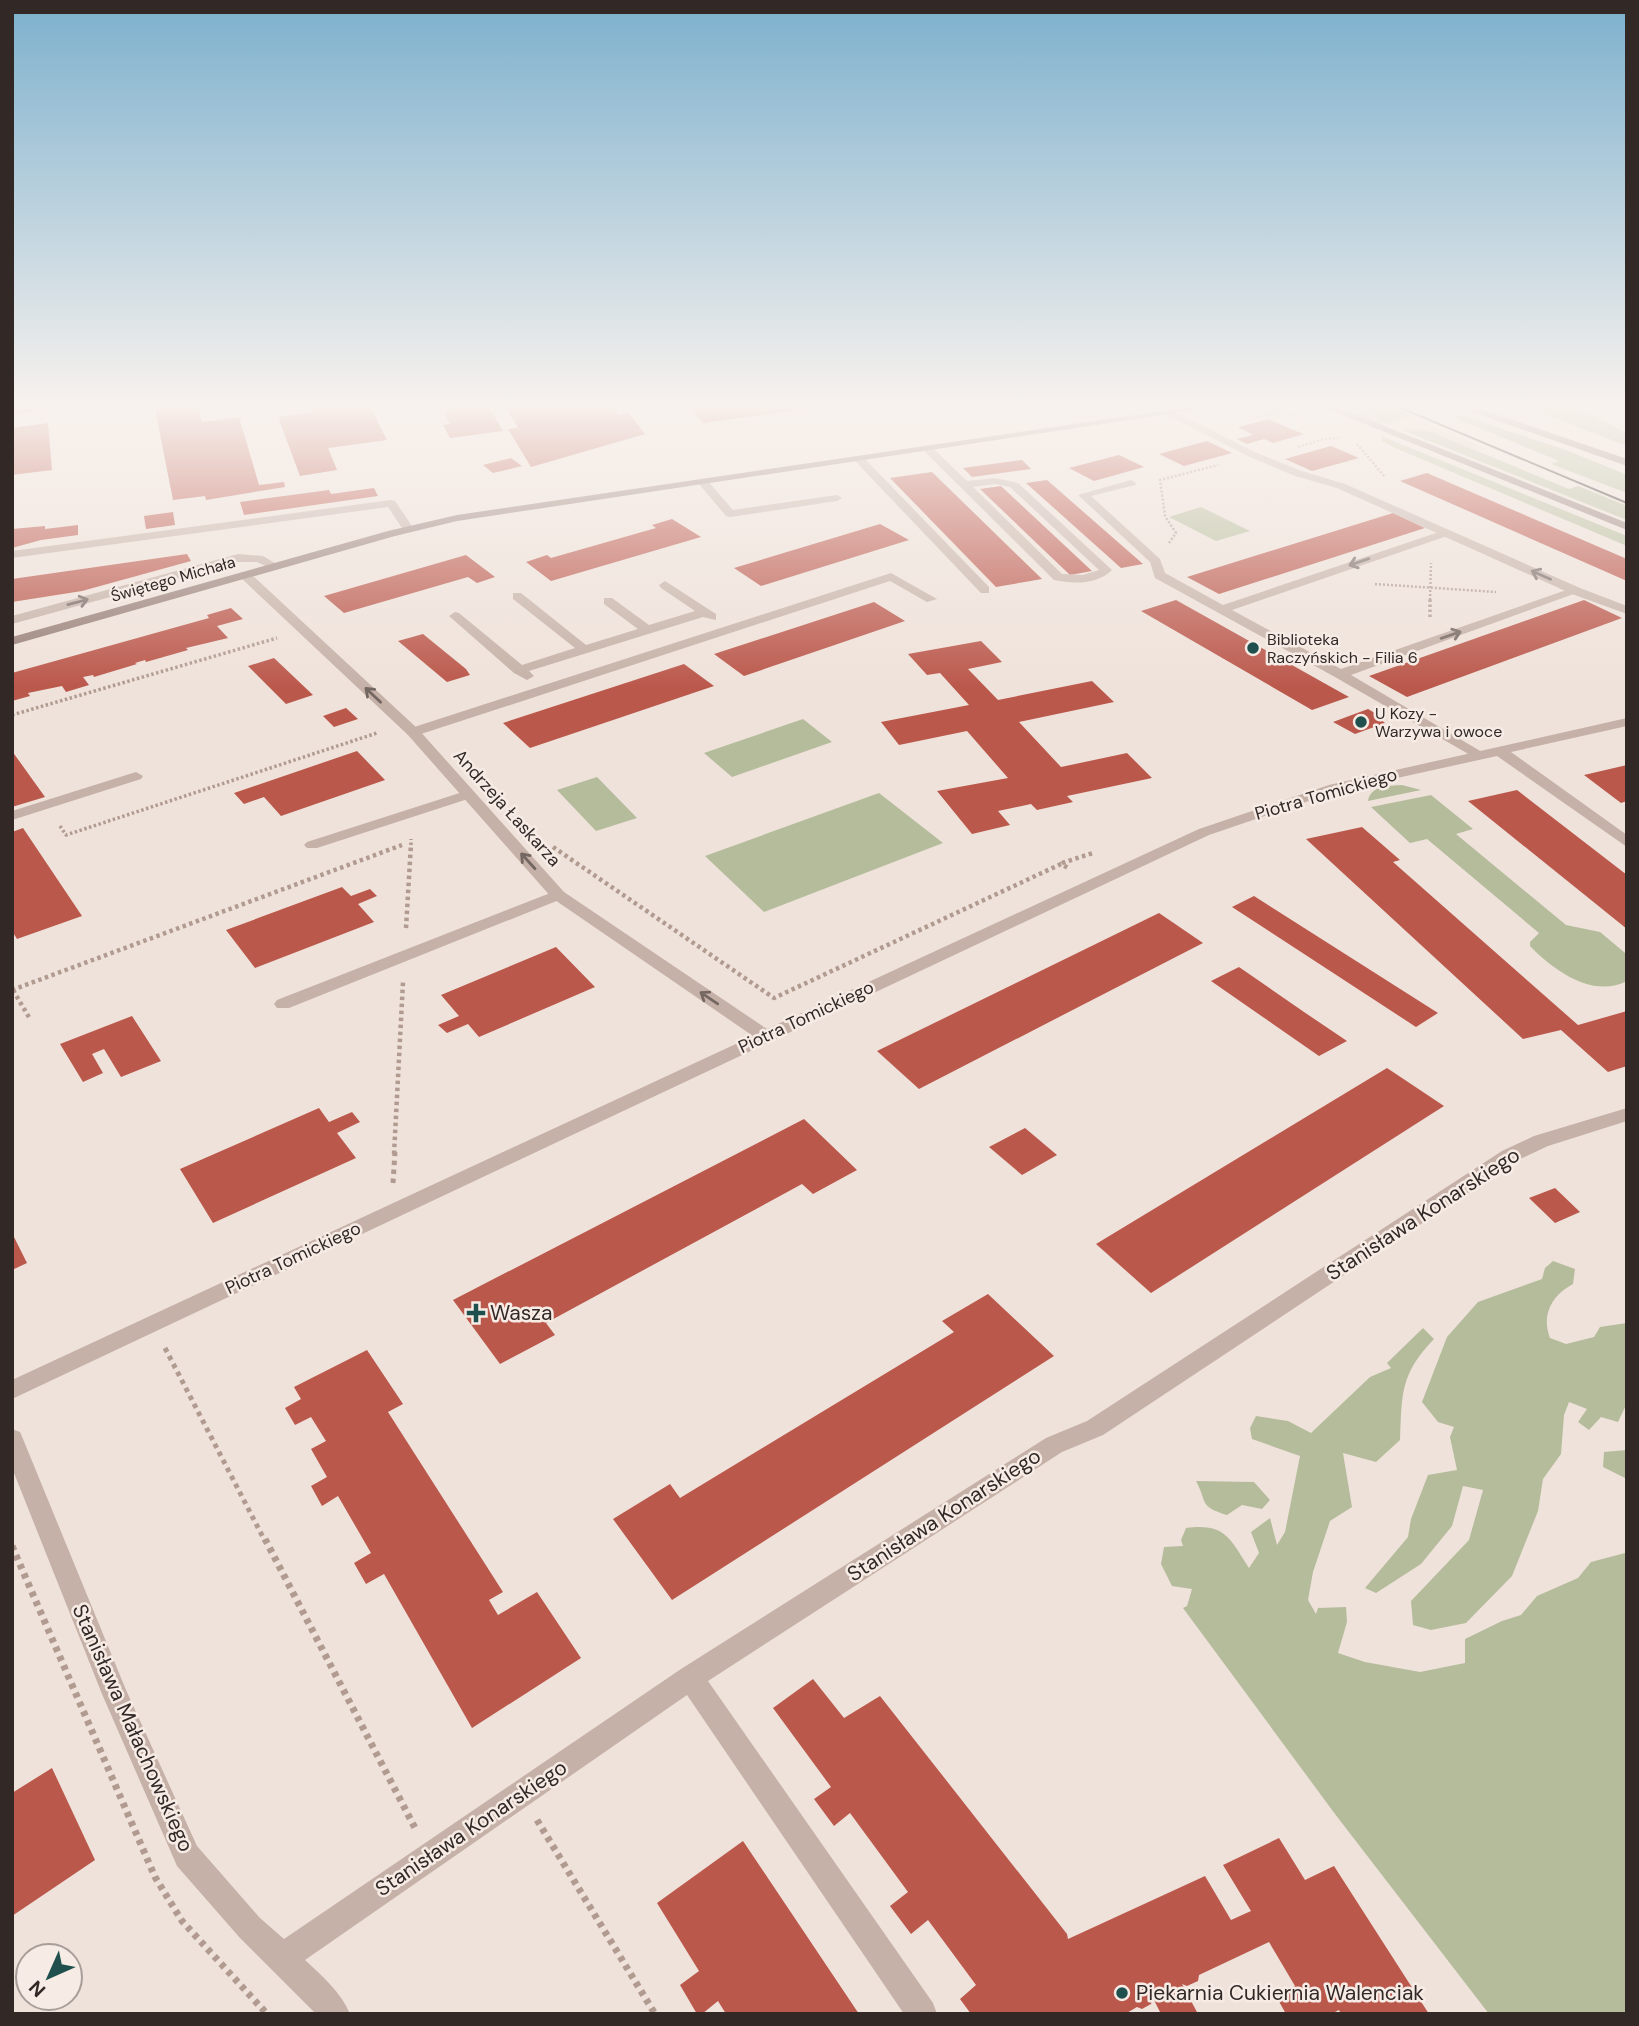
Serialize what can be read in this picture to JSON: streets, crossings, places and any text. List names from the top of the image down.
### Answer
{
  "streets": {
    "street": [
      "Świętego Michała",
      "Piotra Tomickiego",
      "Andrzeja Łaskarza",
      "Stanisława Konarskiego",
      "Stanisława Małachowskiego"
    ]
  },
  "crossings": [
    ["Świętego Michała", "Andrzeja Łaskarza"],
    ["Piotra Tomickiego", "Andrzeja Łaskarza"],
    ["Stanisława Konarskiego", "Stanisława Małachowskiego"]
  ],
  "one_way": ["Andrzeja Łaskarza"],
  "places": {
    "other": ["Biblioteka Raczyńskich - Filia 6", "U Kozy - Warzywa i owoce", "Piekarnia Cukiernia Walenciak"],
    "health": ["Wasza"]
  },
  "north": "bottom left"
}
